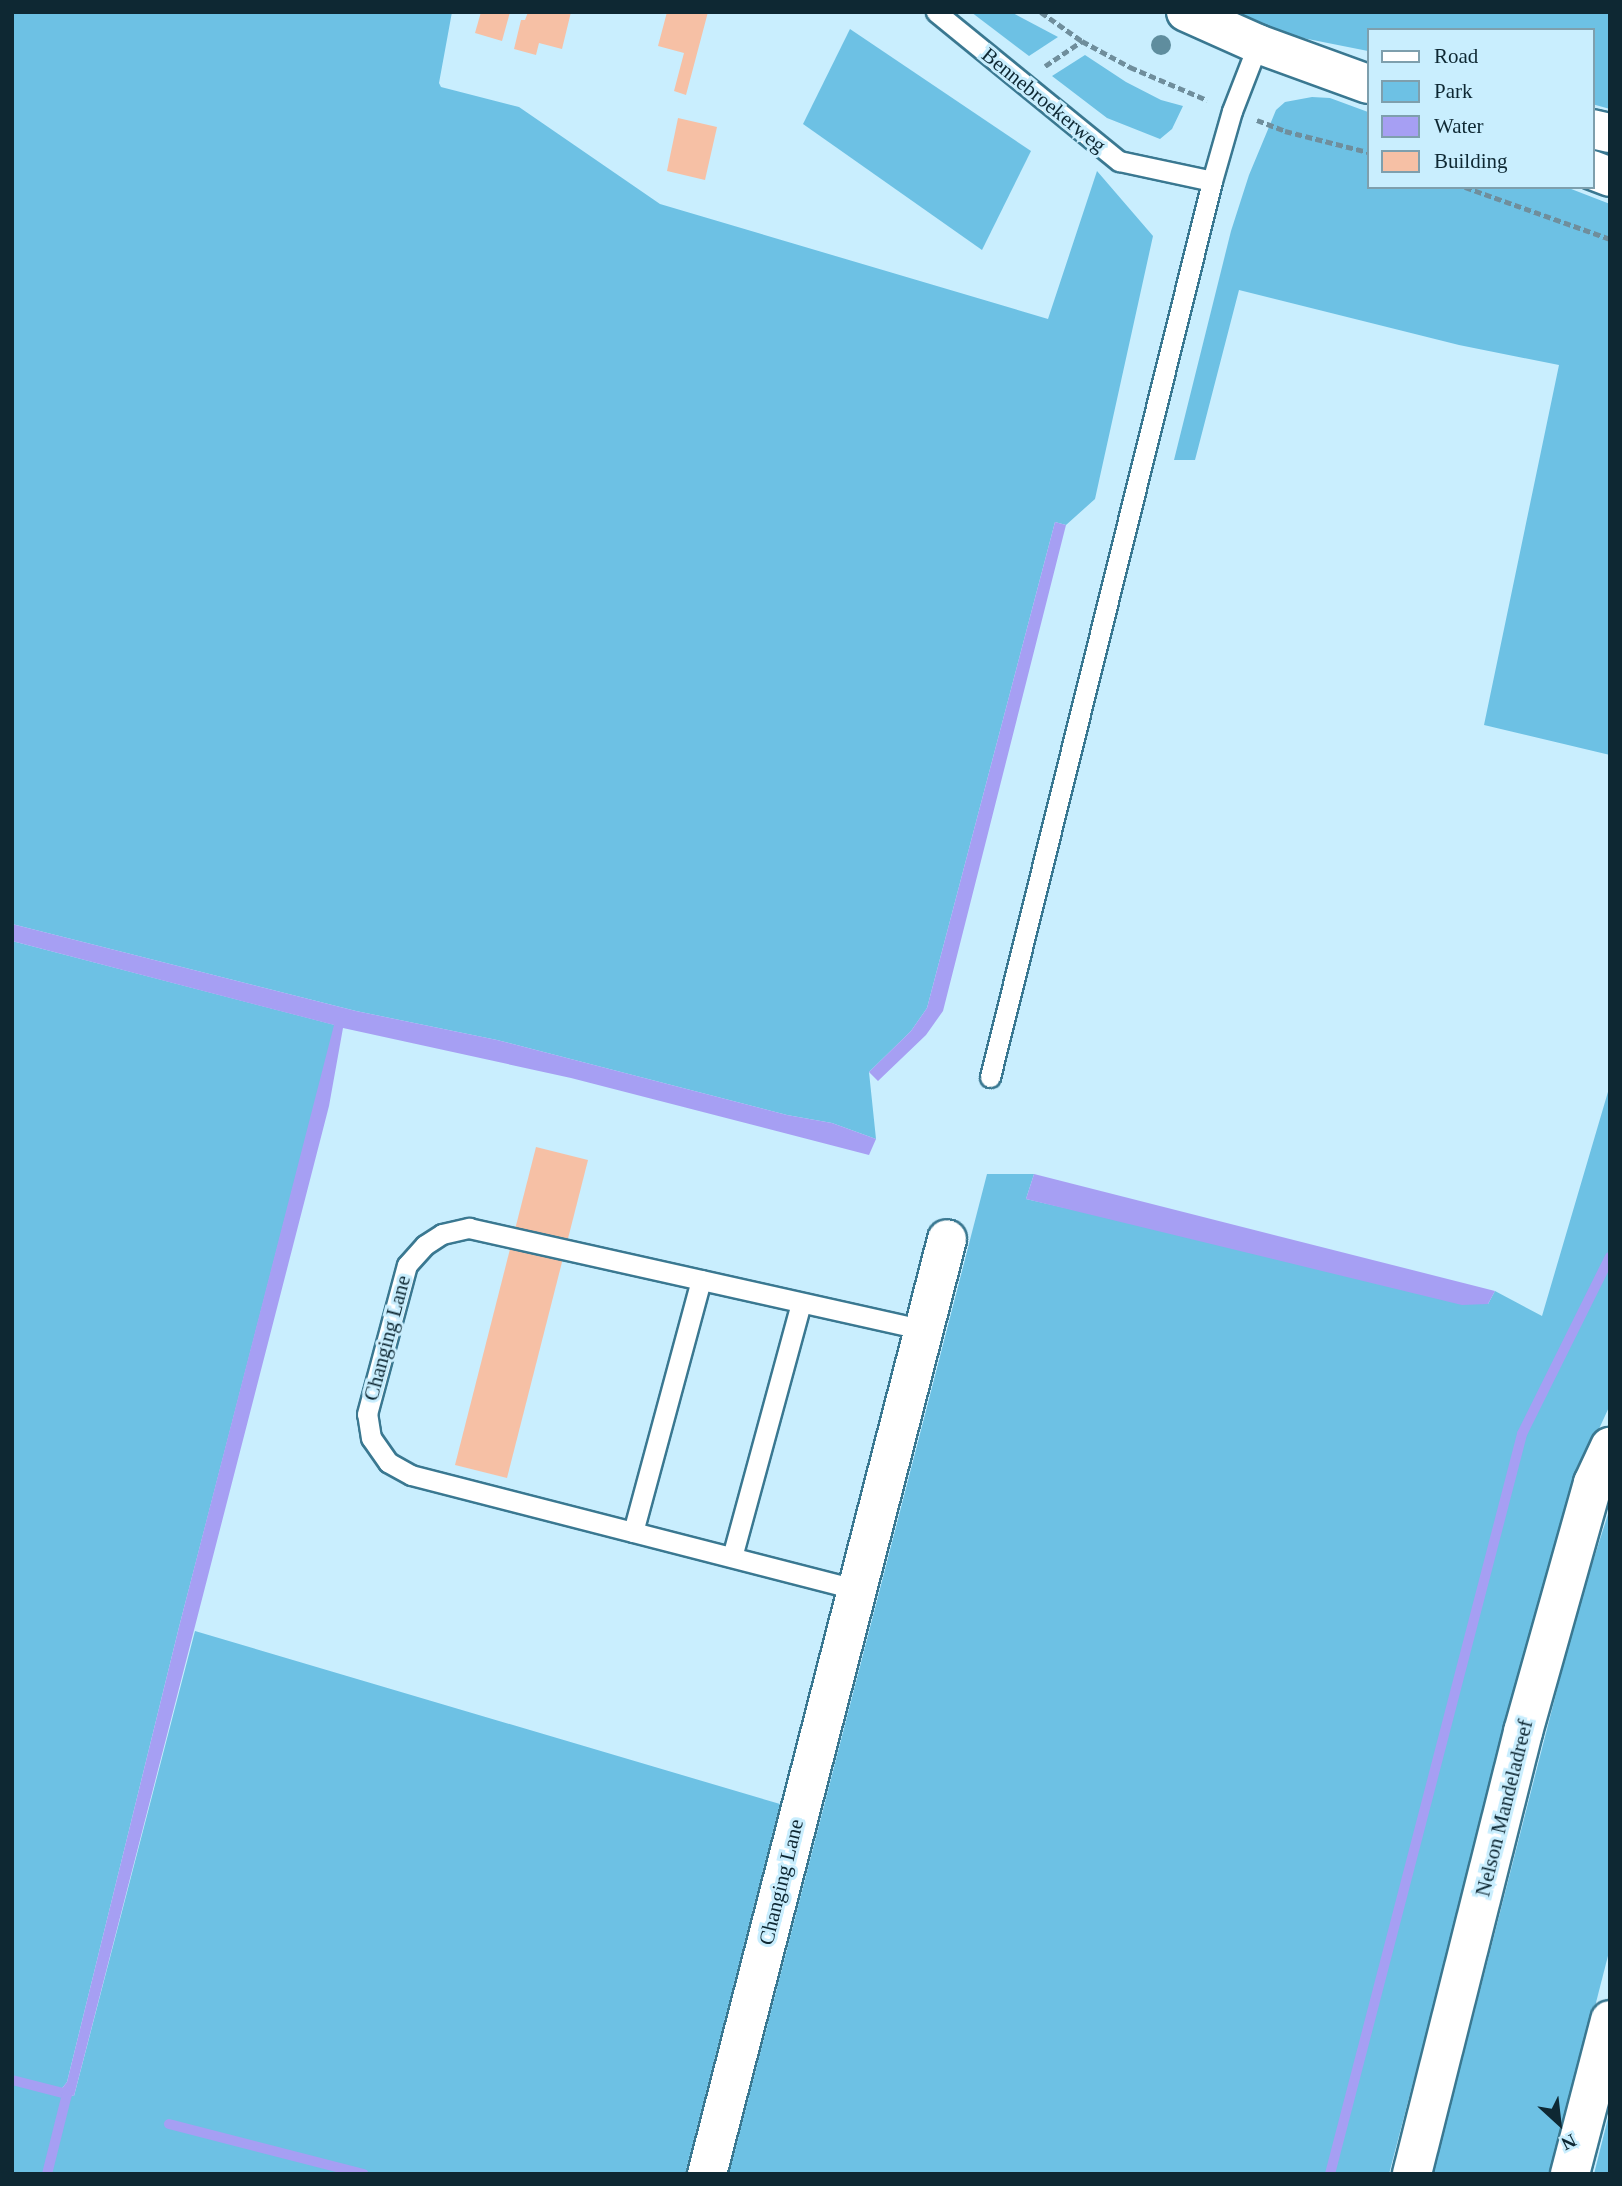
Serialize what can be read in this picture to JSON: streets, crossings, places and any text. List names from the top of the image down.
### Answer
{
  "streets": {
    "street": ["Changing Lane", "Nelson Mandeladreef"],
    "lane": ["Bennebroekerweg"]
  },
  "legend": [
    "Road",
    "Park",
    "Water",
    "Building"
  ],
  "north": "bottom right"
}
